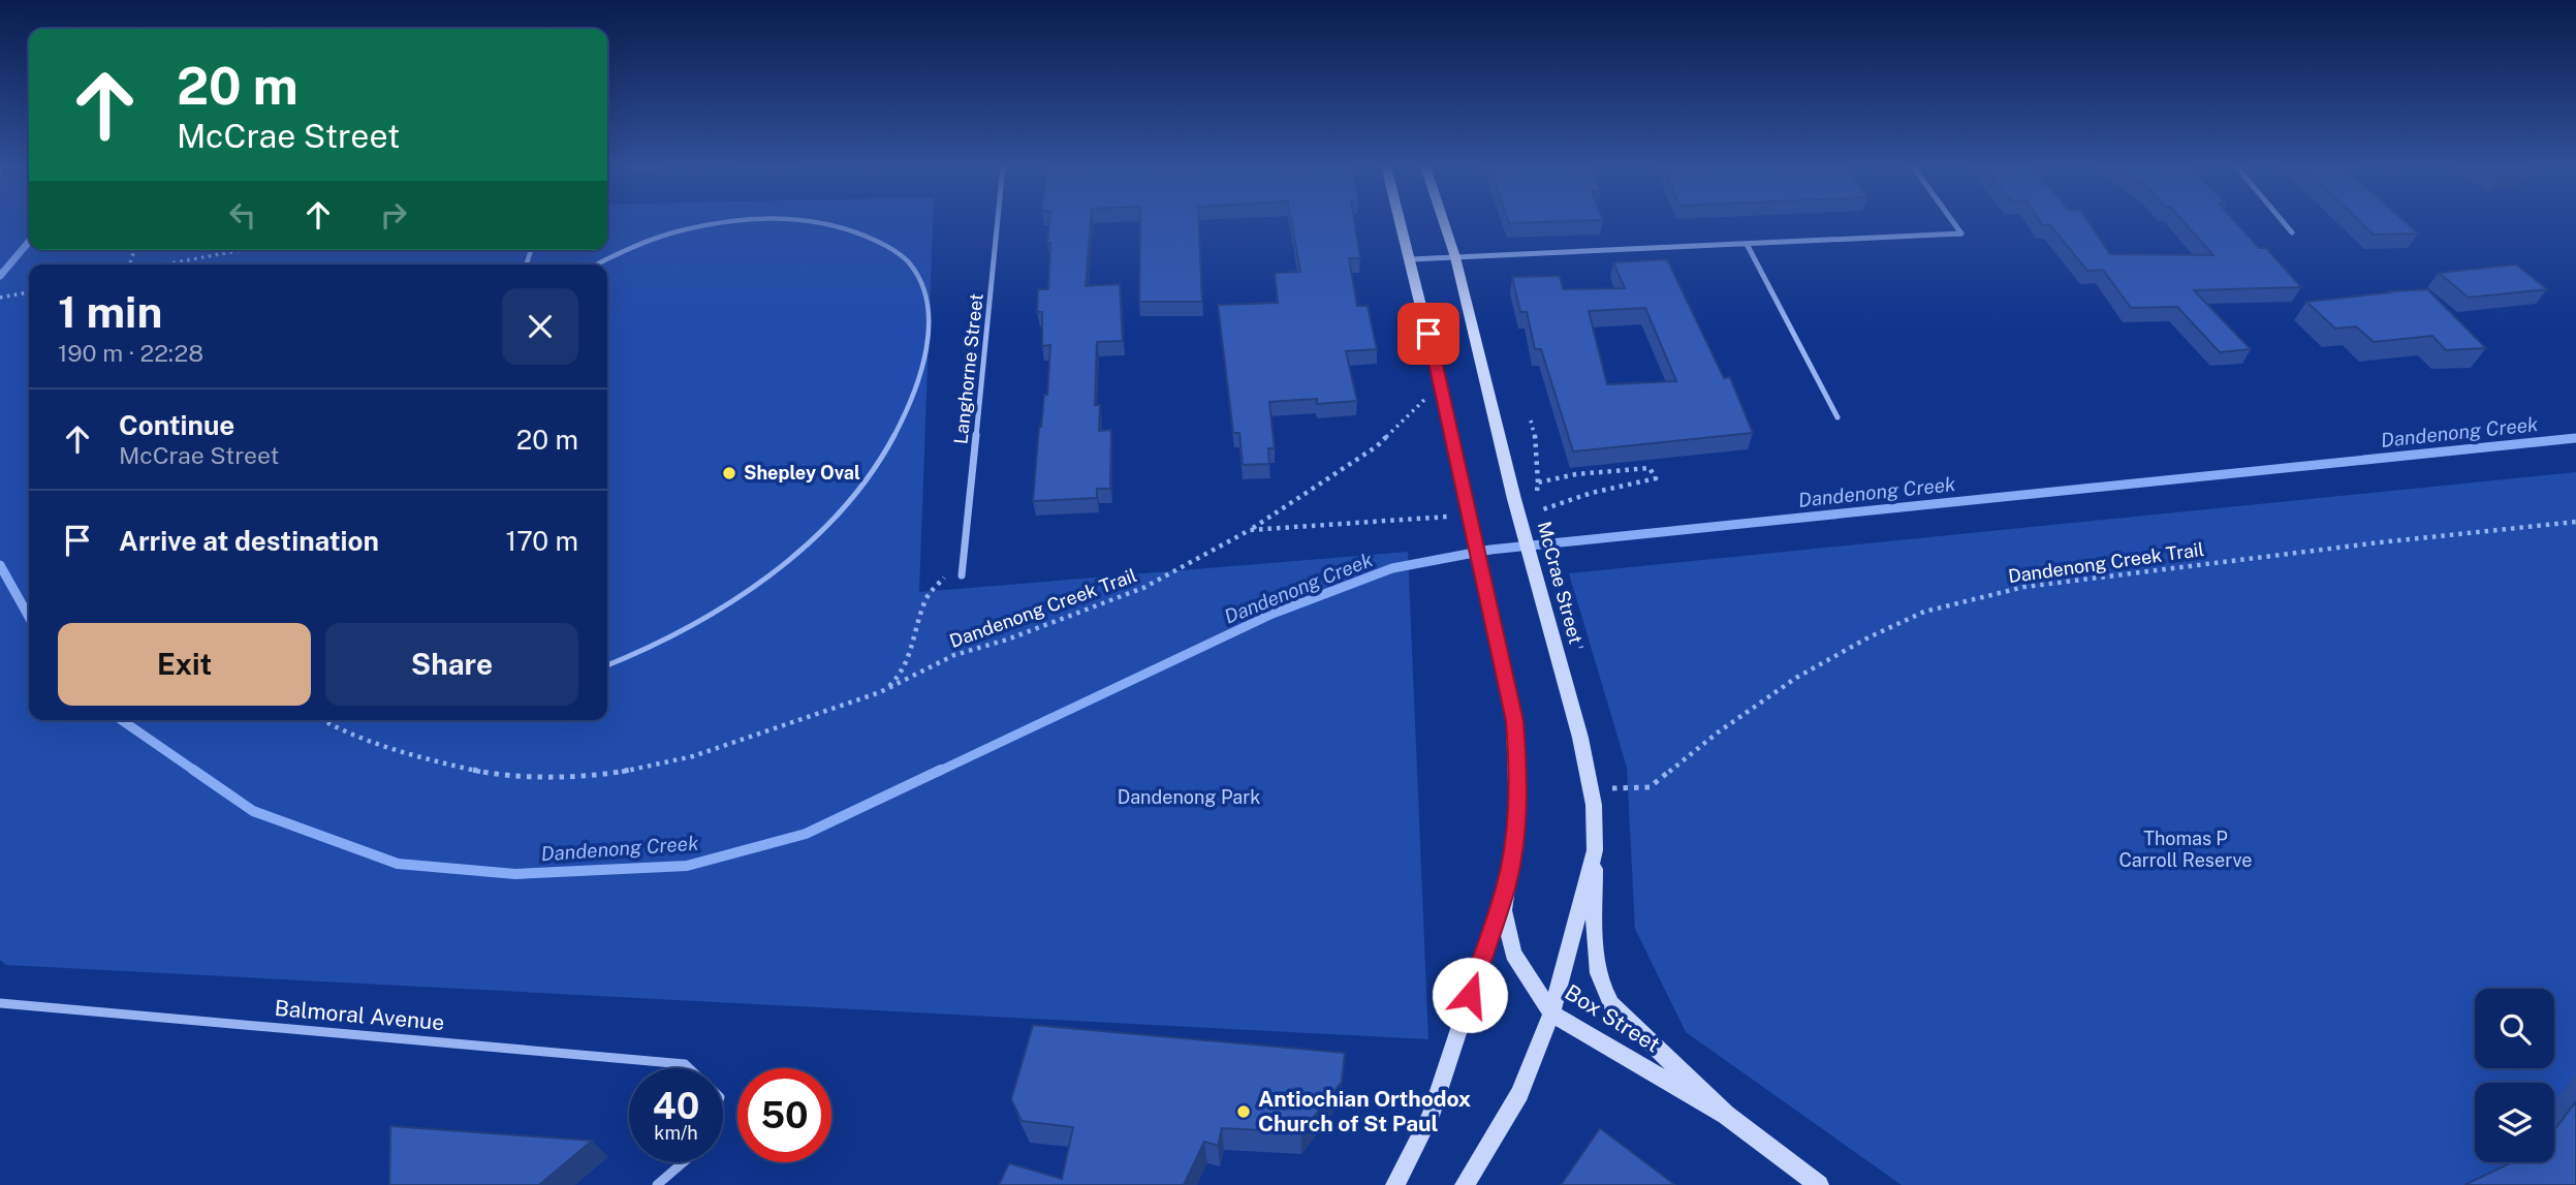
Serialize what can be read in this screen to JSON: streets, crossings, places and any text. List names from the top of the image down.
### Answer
{
  "streets": {
    "main road": ["McCrae Street", "Box Street"],
    "street": ["Langhorne Street", "Balmoral Avenue"],
    "path": ["Dandenong Creek Trail"]
  },
  "crossings": [
    ["McCrae Street", "Box Street"]
  ],
  "water": ["Dandenong Creek"],
  "parks": ["Dandenong Park", "Thomas P Carroll Reserve"],
  "places": ["Shepley Oval", "Antiochian Orthodox Church of St Paul"],
  "page": {
    "turn": ["20 m", "McCrae Street"],
    "heading": ["1 min", "190 m · 22:28"],
    "list": [
      {
        "name": "Continue",
        "note": "McCrae Street",
        "value": "20 m"
      },
      {
        "name": "Arrive at destination",
        "value": "170 m"
      }
    ],
    "buttons": ["Exit", "Share"],
    "speed": "40 km/h",
    "limit": "50"
  }
}
